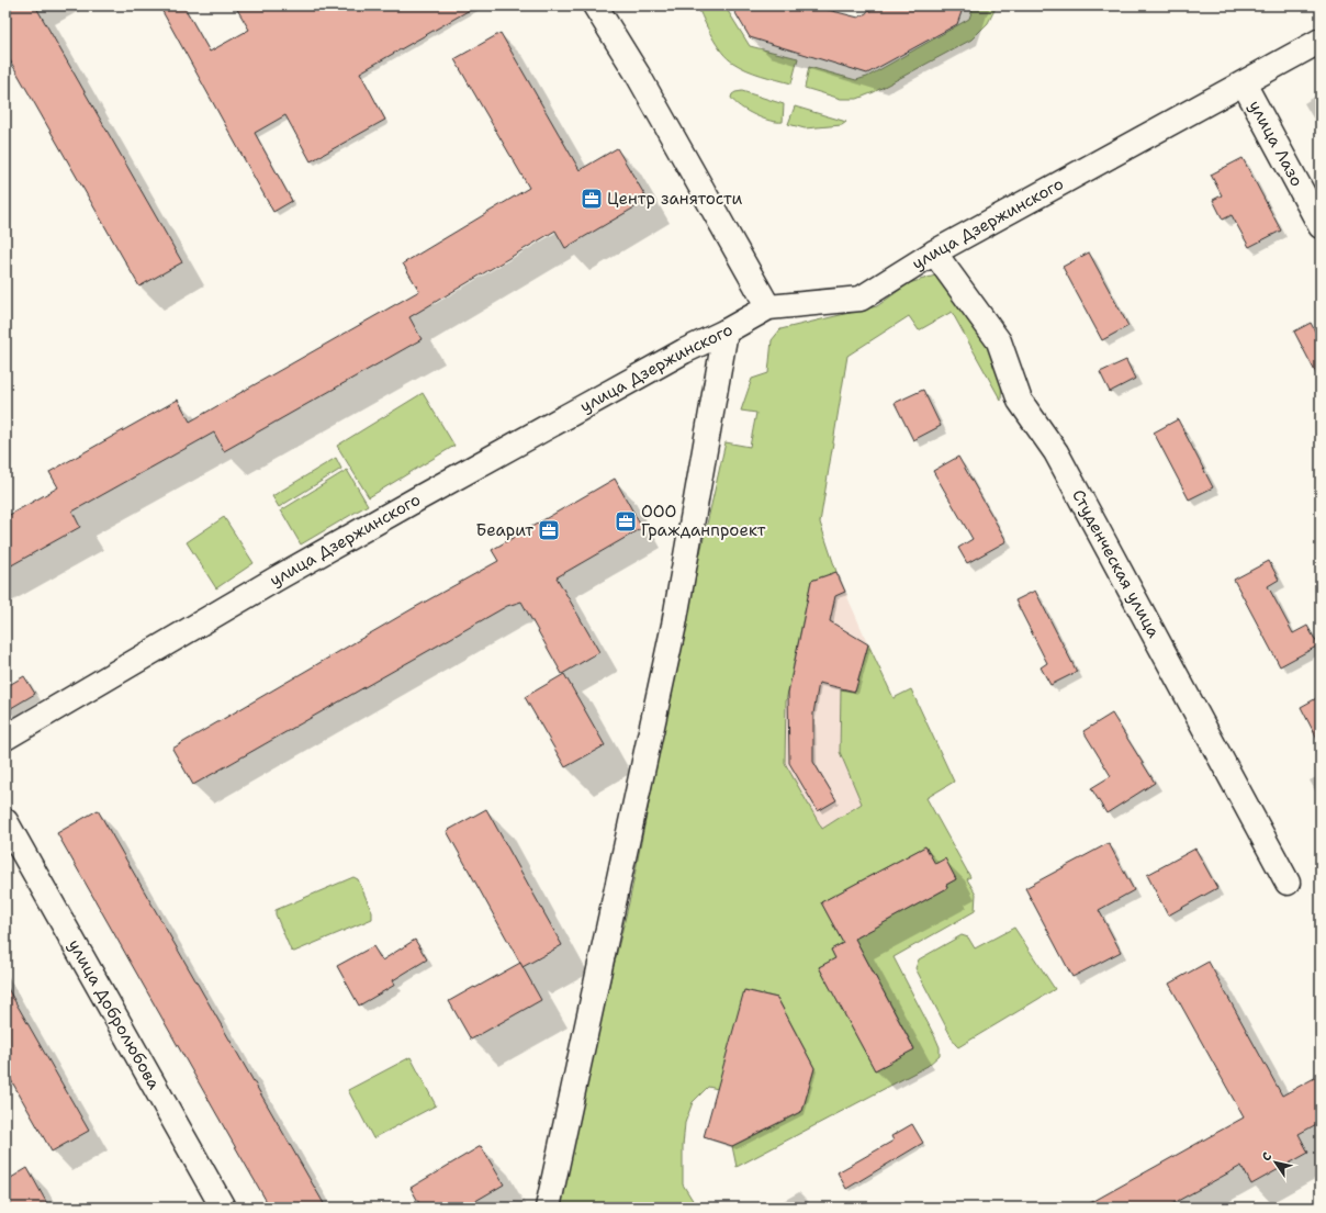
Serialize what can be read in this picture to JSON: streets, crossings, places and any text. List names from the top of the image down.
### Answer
{
  "streets": {
    "street": [
      "улица Лазо",
      "улица Дзержинского",
      "Студенческая улица",
      "улица Добролюбова"
    ]
  },
  "crossings": [
    ["улица Лазо", "улица Дзержинского"],
    ["улица Дзержинского", "Студенческая улица"]
  ],
  "places": {
    "office": ["Центр занятости", "ООО Гражданпроект", "Беарит"]
  },
  "north": "top left"
}
